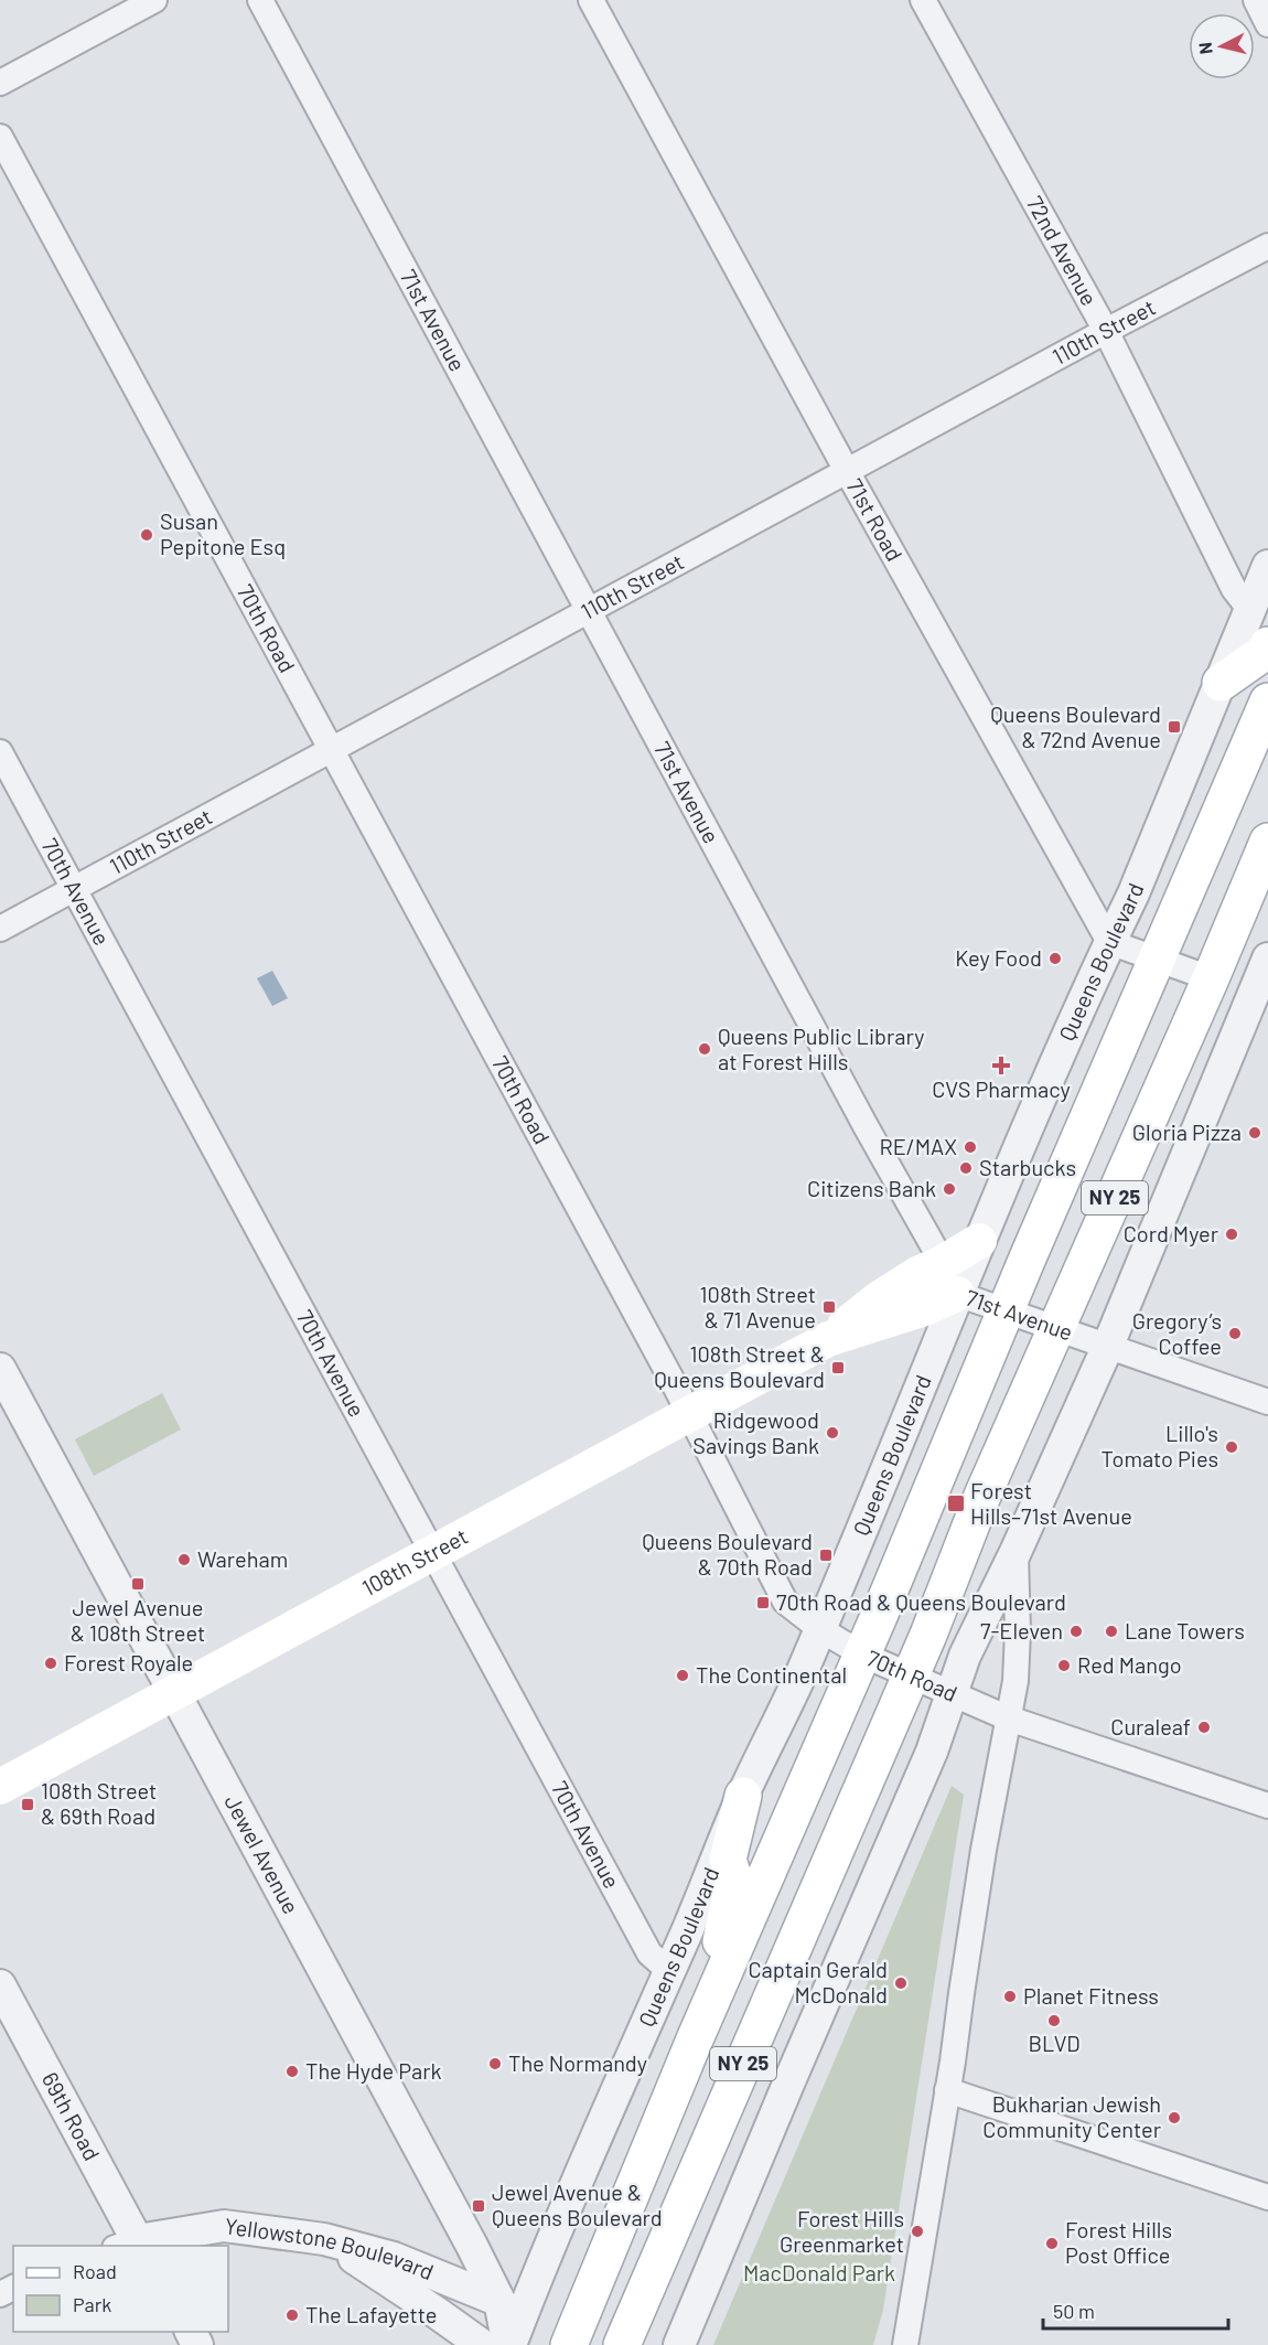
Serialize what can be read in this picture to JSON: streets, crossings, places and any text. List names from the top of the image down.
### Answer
{
  "streets": {
    "main road": ["NY 25", "108th Street"],
    "street": [
      "72nd Avenue",
      "71st Avenue",
      "110th Street",
      "71st Road",
      "70th Road",
      "70th Avenue",
      "Queens Boulevard",
      "Jewel Avenue",
      "69th Road",
      "Yellowstone Boulevard"
    ]
  },
  "crossings": [
    ["72nd Avenue", "110th Street"],
    ["72nd Avenue", "Queens Boulevard"],
    ["71st Avenue", "110th Street"],
    ["71st Avenue", "Queens Boulevard"],
    ["71st Avenue", "NY 25"],
    ["71st Avenue", "108th Street"],
    ["110th Street", "71st Road"],
    ["110th Street", "70th Road"],
    ["110th Street", "70th Avenue"],
    ["71st Road", "Queens Boulevard"],
    ["70th Road", "Queens Boulevard"],
    ["70th Road", "NY 25"],
    ["70th Road", "108th Street"],
    ["70th Avenue", "Queens Boulevard"],
    ["70th Avenue", "108th Street"],
    ["Queens Boulevard", "108th Street"],
    ["Queens Boulevard", "Jewel Avenue"],
    ["108th Street", "Jewel Avenue"],
    ["Jewel Avenue", "Yellowstone Boulevard"],
    ["69th Road", "Yellowstone Boulevard"]
  ],
  "parks": ["MacDonald Park"],
  "places": {
    "other": [
      "Susan Pepitone Esq",
      "Key Food",
      "Queens Public Library at Forest Hills",
      "Gloria Pizza",
      "RE/MAX",
      "Starbucks",
      "Citizens Bank",
      "Cord Myer",
      "Gregory’s Coffee",
      "Ridgewood Savings Bank",
      "Lillo's Tomato Pies",
      "Wareham",
      "7-Eleven",
      "Lane Towers",
      "Forest Royale",
      "Red Mango",
      "The Continental",
      "Curaleaf",
      "Captain Gerald McDonald",
      "Planet Fitness",
      "BLVD",
      "The Normandy",
      "The Hyde Park",
      "Bukharian Jewish Community Center",
      "Forest Hills Greenmarket",
      "Forest Hills Post Office",
      "The Lafayette"
    ],
    "transit": [
      "Queens Boulevard & 72nd Avenue",
      "108th Street & 71 Avenue",
      "108th Street & Queens Boulevard",
      "Forest Hills–71st Avenue",
      "Queens Boulevard & 70th Road",
      "Jewel Avenue & 108th Street",
      "70th Road & Queens Boulevard",
      "108th Street & 69th Road",
      "Jewel Avenue & Queens Boulevard"
    ],
    "health": ["CVS Pharmacy"]
  },
  "legend": ["Road", "Park"],
  "scale_bar": "50 m",
  "north": "left"
}
